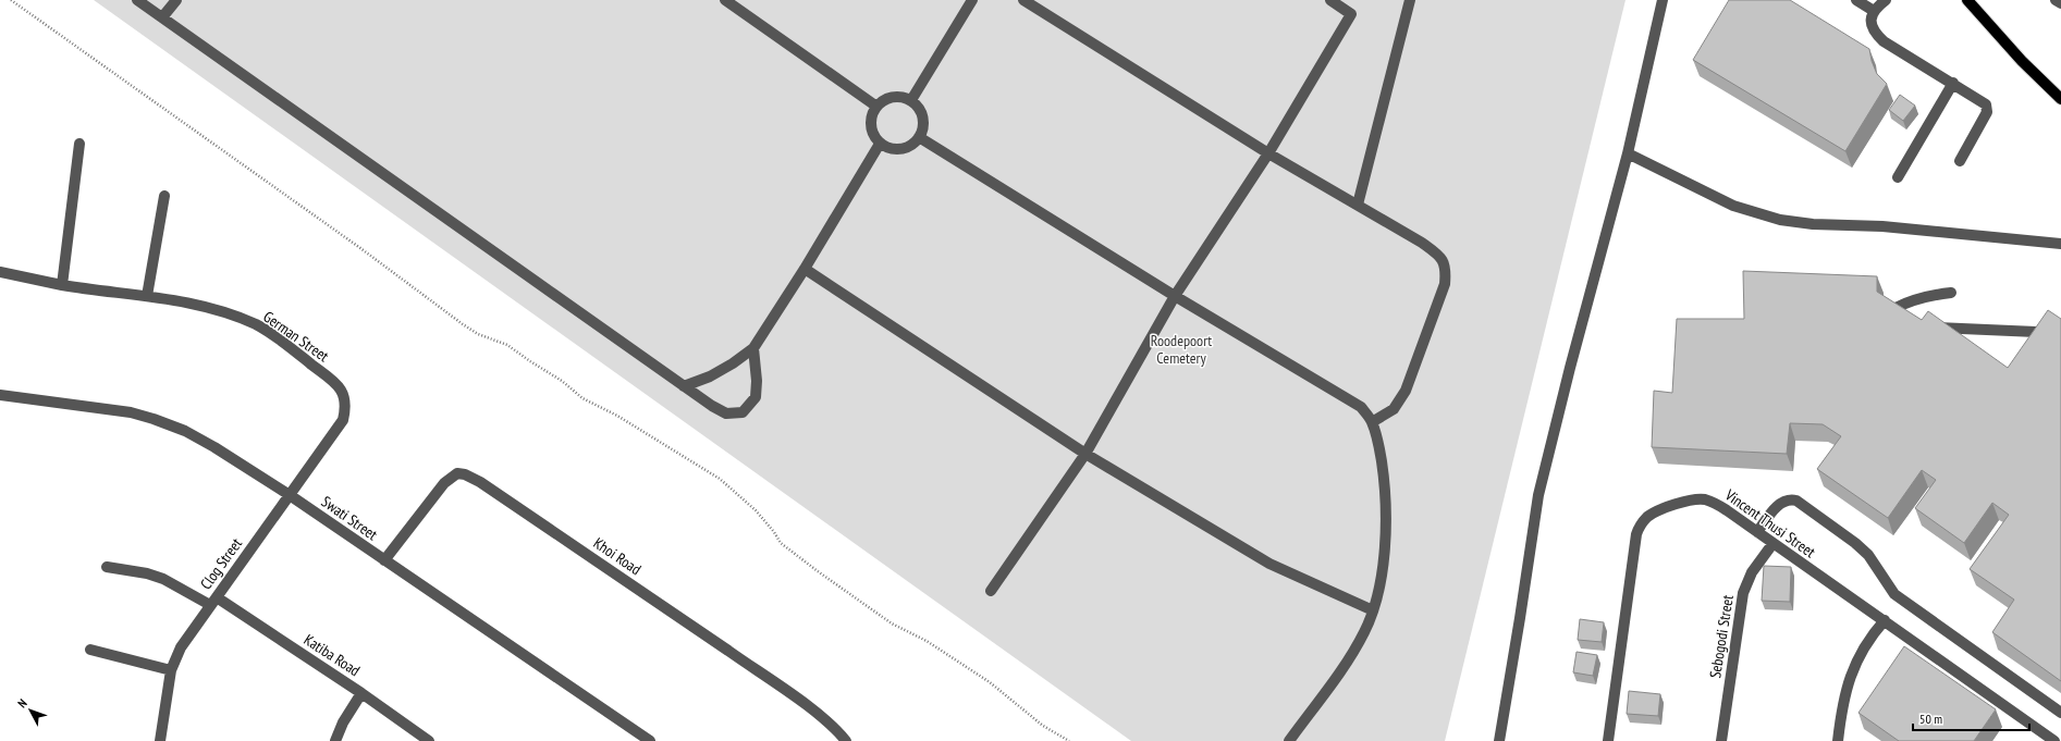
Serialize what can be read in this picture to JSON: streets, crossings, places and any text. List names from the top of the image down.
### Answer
{
  "streets": {
    "street": [
      "German Street",
      "Swati Street",
      "Vincent Thusi Street",
      "Khoi Road",
      "Clog Street",
      "Sebogodi Street",
      "Katiba Road"
    ]
  },
  "crossings": [
    ["German Street", "Clog Street"],
    ["Swati Street", "Khoi Road"],
    ["Swati Street", "Clog Street"],
    ["Vincent Thusi Street", "Sebogodi Street"],
    ["Clog Street", "Katiba Road"]
  ],
  "parks": ["Roodepoort Cemetery"],
  "scale_bar": "50 m",
  "north": "top left"
}
